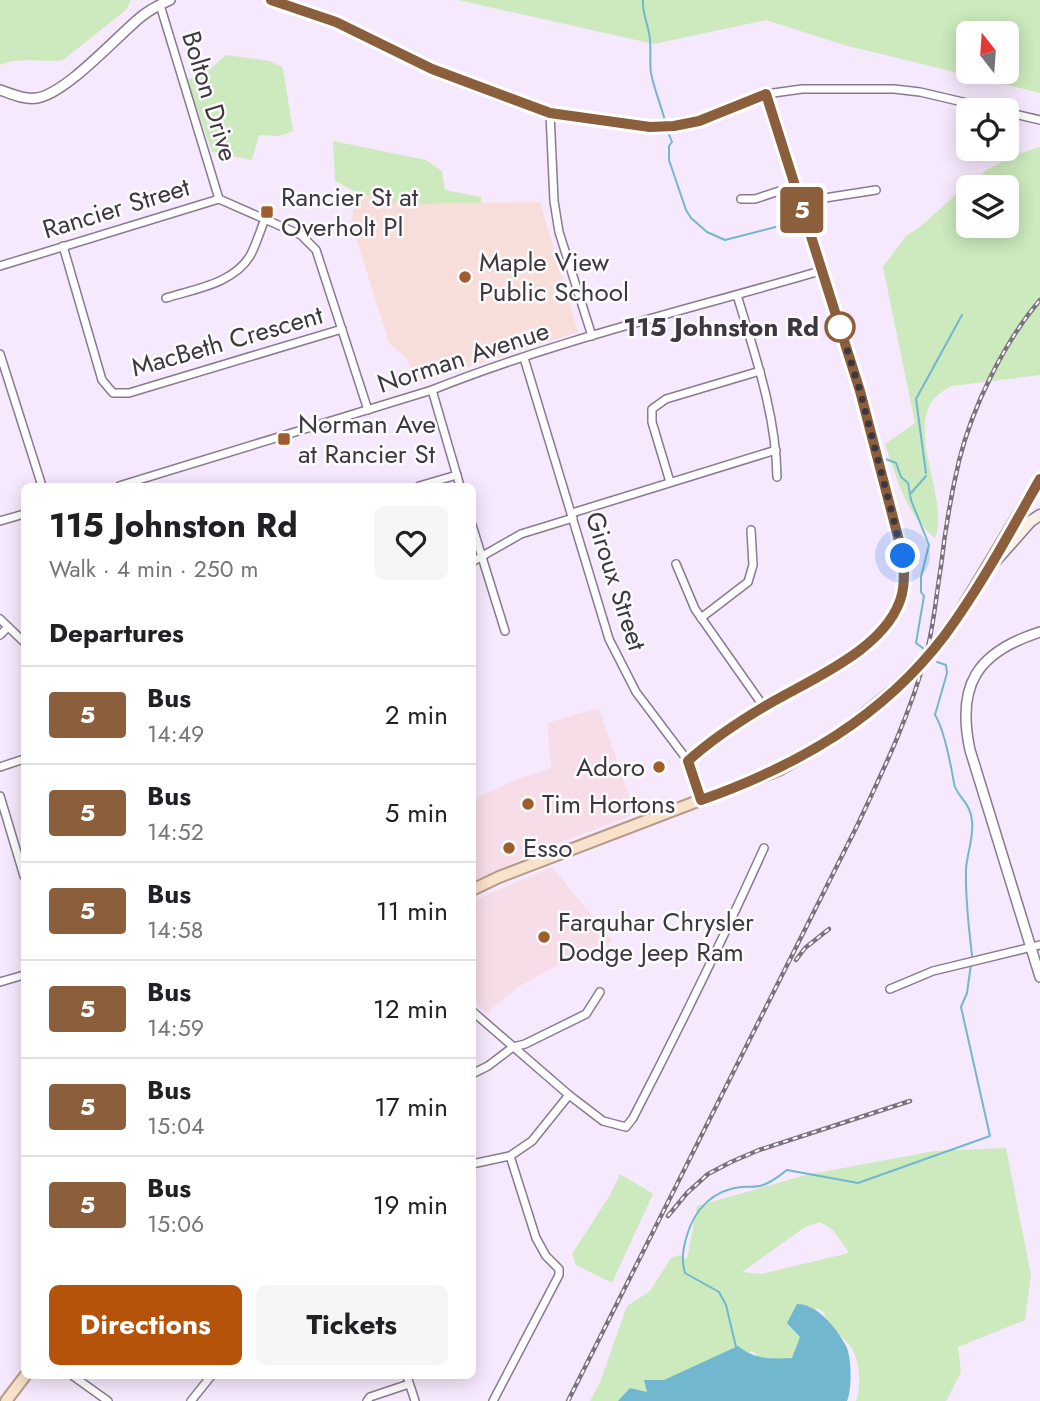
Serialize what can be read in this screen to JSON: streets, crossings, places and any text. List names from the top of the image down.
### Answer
{
  "streets": {
    "street": [
      "Bolton Drive",
      "Rancier Street",
      "MacBeth Crescent",
      "Norman Avenue",
      "Giroux Street"
    ]
  },
  "crossings": [
    ["Bolton Drive", "Rancier Street"],
    ["Rancier Street", "MacBeth Crescent"],
    ["Rancier Street", "Norman Avenue"],
    ["Norman Avenue", "Giroux Street"]
  ],
  "places": {
    "transit": ["Rancier St at Overholt Pl", "Norman Ave at Rancier St"],
    "other": [
      "Maple View Public School",
      "115 Johnston Rd",
      "Adoro",
      "Tim Hortons",
      "Esso",
      "Farquhar Chrysler Dodge Jeep Ram"
    ]
  },
  "lines": ["bus line 5"],
  "north": "top",
  "page": {
    "on_map": "5",
    "heading": [
      ["115 Johnston Rd", "Walk · 4 min · 250 m"],
      "Departures"
    ],
    "list": [
      {
        "mark": "5",
        "name": "Bus",
        "note": "14:49",
        "value": "2 min"
      },
      {
        "mark": "5",
        "name": "Bus",
        "note": "14:52",
        "value": "5 min"
      },
      {
        "mark": "5",
        "name": "Bus",
        "note": "14:58",
        "value": "11 min"
      },
      {
        "mark": "5",
        "name": "Bus",
        "note": "14:59",
        "value": "12 min"
      },
      {
        "mark": "5",
        "name": "Bus",
        "note": "15:04",
        "value": "17 min"
      },
      {
        "mark": "5",
        "name": "Bus",
        "note": "15:06",
        "value": "19 min"
      }
    ],
    "buttons": ["Directions", "Tickets"]
  }
}
